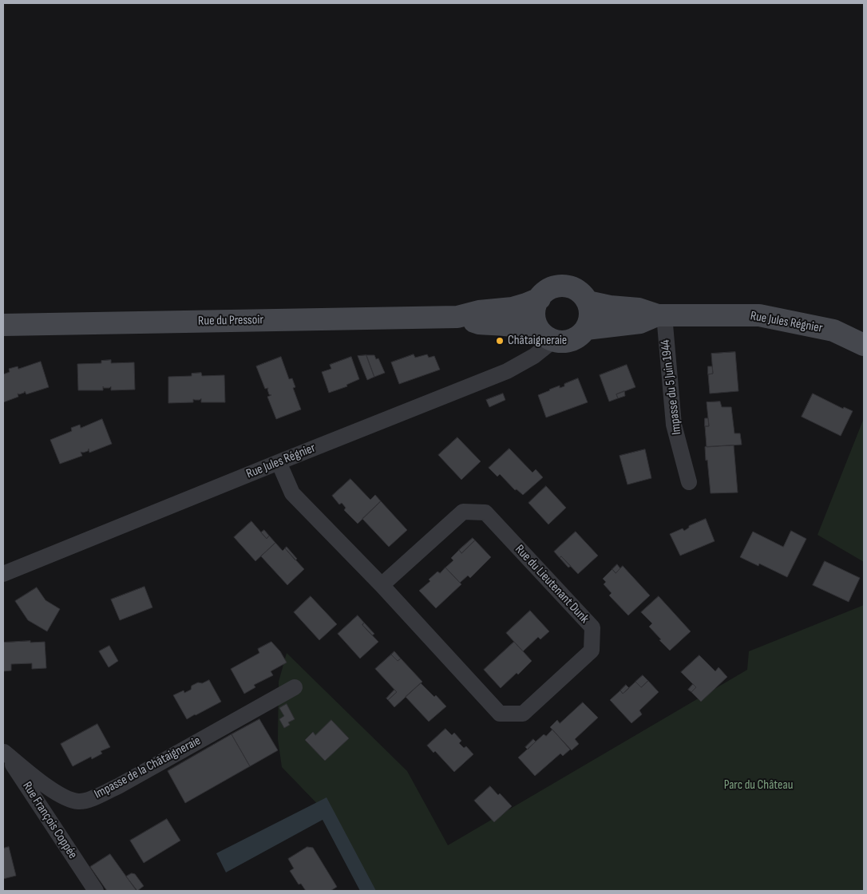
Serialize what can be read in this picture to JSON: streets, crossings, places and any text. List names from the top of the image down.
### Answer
{
  "streets": {
    "street": [
      "Rue du Pressoir",
      "Rue Jules Régnier",
      "Impasse du 5 Juin 1944",
      "Rue du Lieutenant Dunk",
      "Impasse de la Châtaigneraie",
      "Rue François Coppée"
    ]
  },
  "crossings": [
    ["Rue du Pressoir", "Rue Jules Régnier"],
    ["Rue Jules Régnier", "Impasse du 5 Juin 1944"],
    ["Rue Jules Régnier", "Rue du Lieutenant Dunk"],
    ["Impasse de la Châtaigneraie", "Rue François Coppée"]
  ],
  "parks": ["Parc du Château"],
  "places": ["Châtaigneraie"]
}
